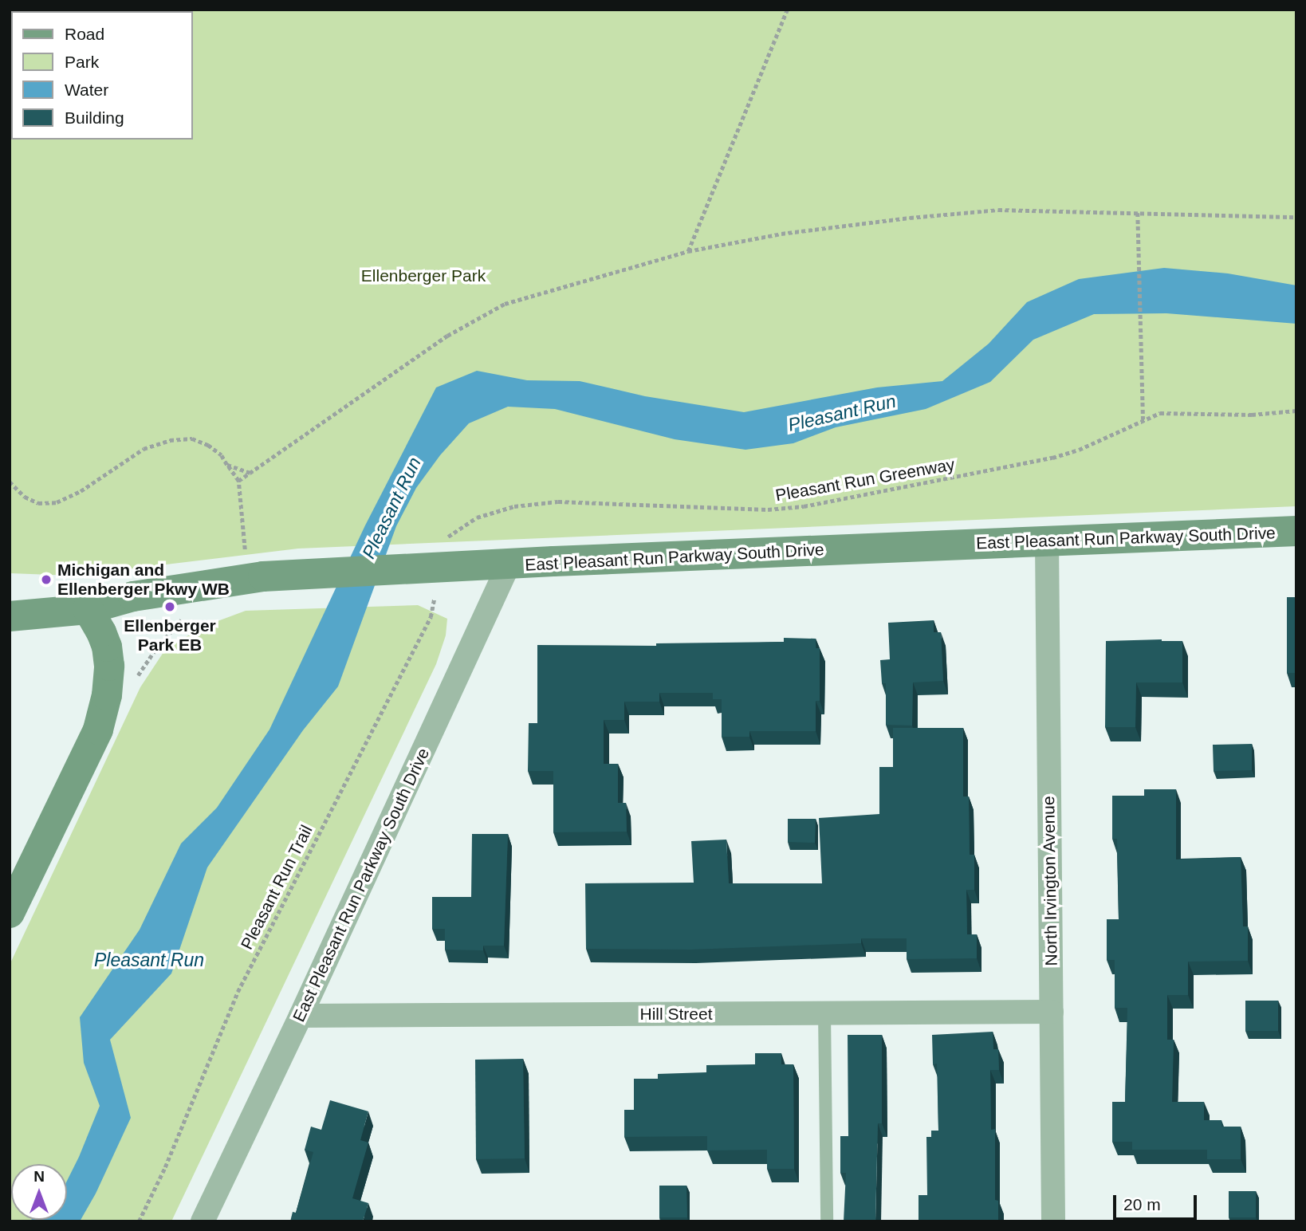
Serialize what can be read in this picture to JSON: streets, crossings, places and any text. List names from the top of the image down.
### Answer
{
  "streets": {
    "main road": ["East Pleasant Run Parkway South Drive"],
    "street": ["North Irvington Avenue", "Hill Street"],
    "path": ["Pleasant Run Greenway", "Pleasant Run Trail"]
  },
  "crossings": [
    ["Pleasant Run Greenway", "Pleasant Run Trail"],
    ["East Pleasant Run Parkway South Drive", "North Irvington Avenue"],
    ["East Pleasant Run Parkway South Drive", "Hill Street"],
    ["North Irvington Avenue", "Hill Street"]
  ],
  "water": ["Pleasant Run"],
  "parks": ["Ellenberger Park"],
  "places": ["Michigan and Ellenberger Pkwy WB", "Ellenberger Park EB"],
  "legend": [
    "Road",
    "Park",
    "Water",
    "Building"
  ],
  "scale_bar": "20 m",
  "north": "top"
}
